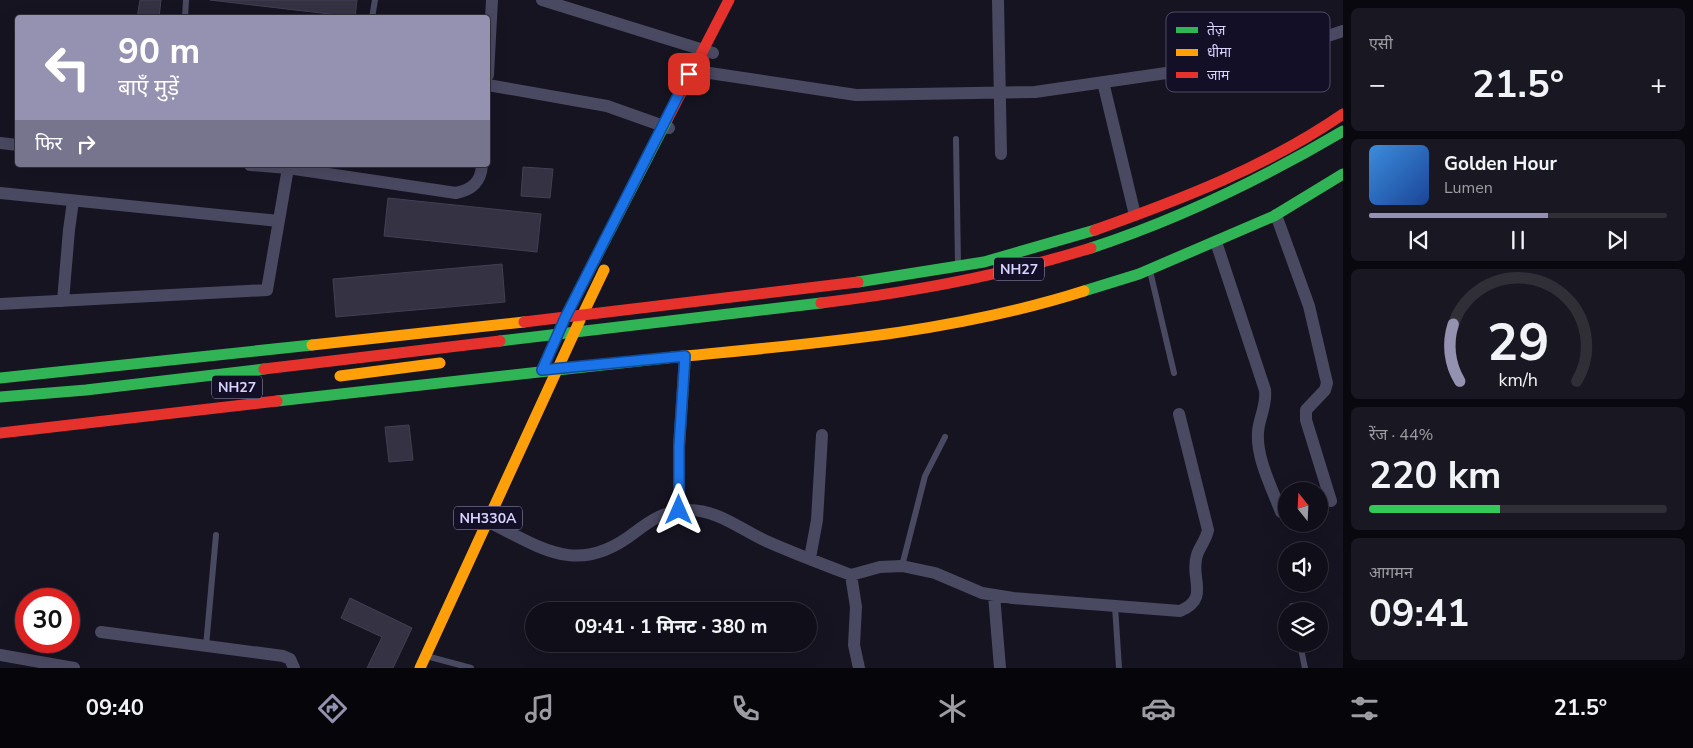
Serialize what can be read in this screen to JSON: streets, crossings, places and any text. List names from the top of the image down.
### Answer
{
  "streets": {
    "main road": ["NH27", "NH330A"]
  },
  "legend": ["तेज़", "धीमा", "जाम"],
  "north": "top",
  "page": {
    "tile": [
      "एसी",
      ["रेंज · 44%", "220 km"],
      ["आगमन", "09:41"]
    ],
    "turn": ["90 m", "बाएँ मुड़ें"],
    "heat": ["−", "21.5°", "+"],
    "then": "फिर",
    "song": ["Golden Hour", "Lumen"],
    "limit": "30",
    "trip": "09:41 · 1 मिनट · 380 m",
    "tabs": ["09:40", "21.5°"],
    "gauge": ["29", "km/h"]
  }
}
